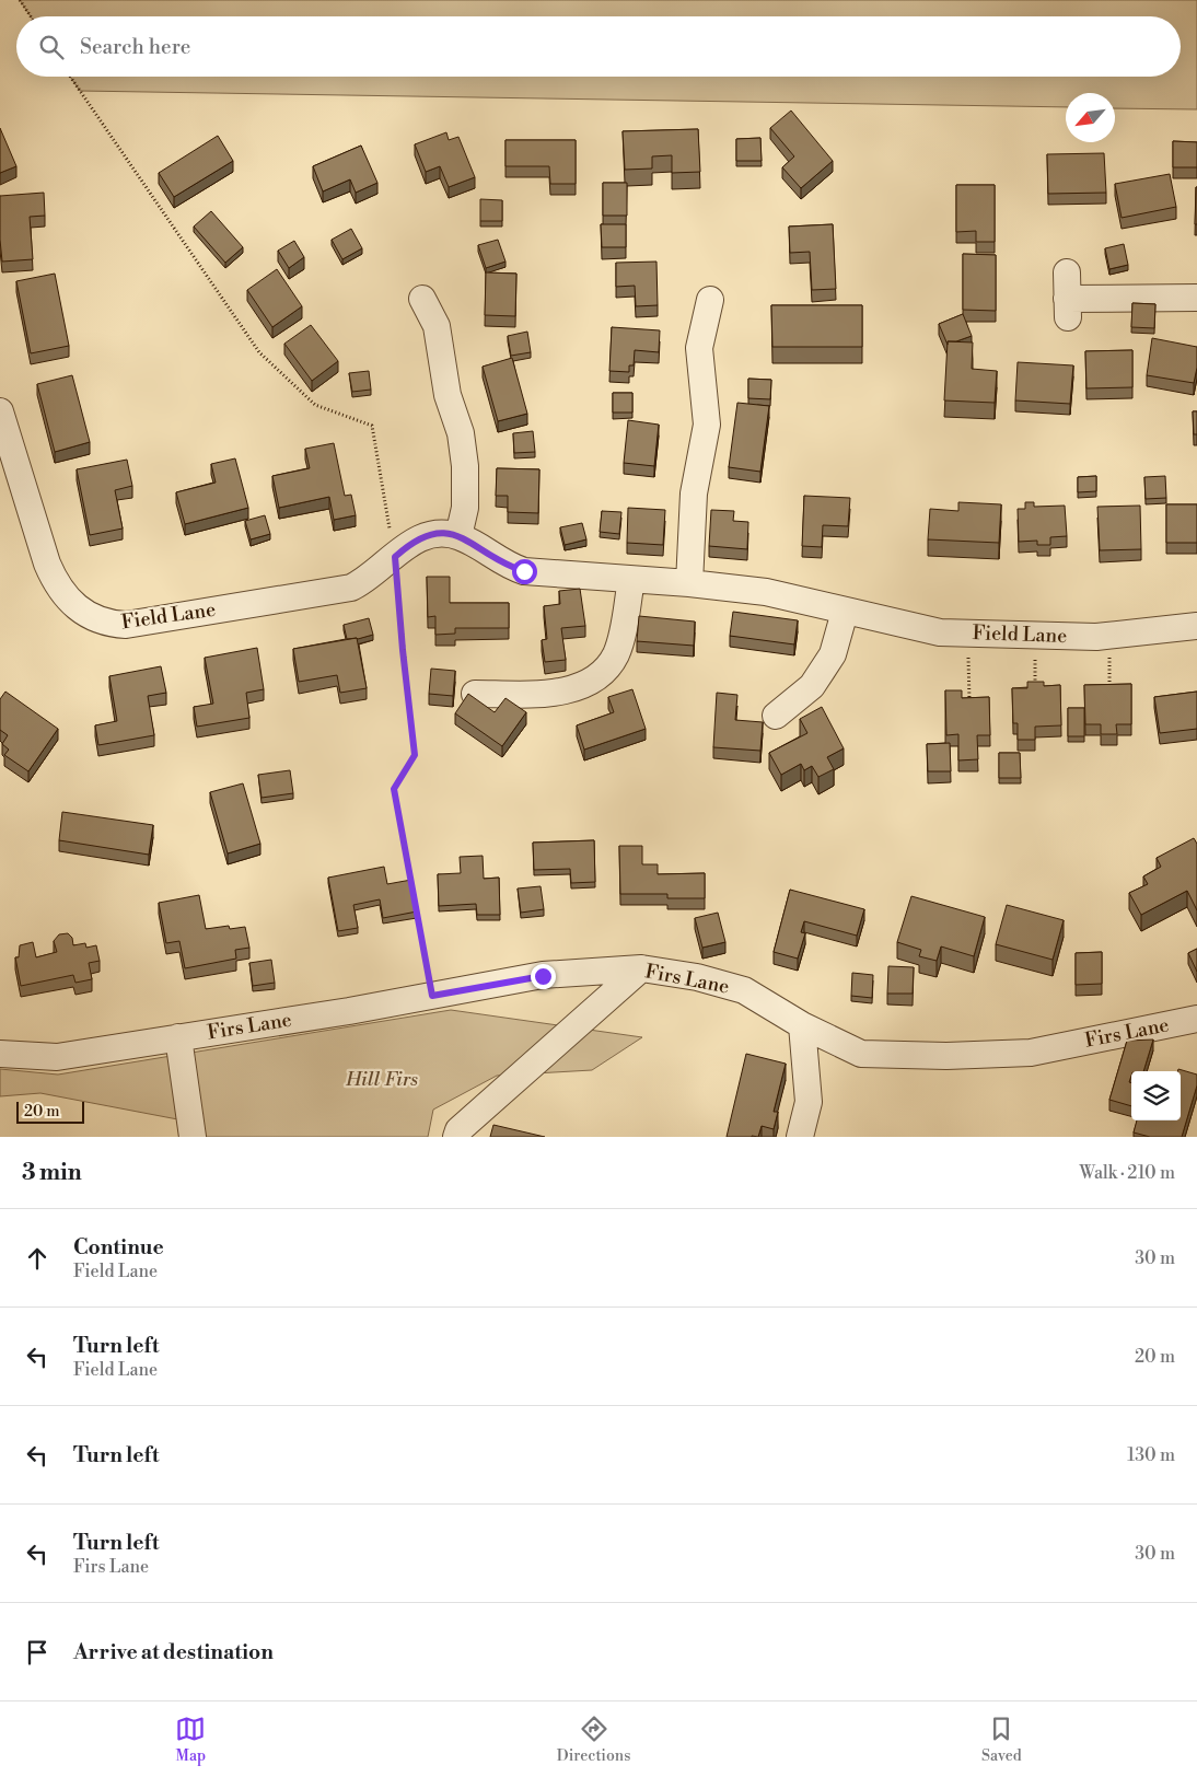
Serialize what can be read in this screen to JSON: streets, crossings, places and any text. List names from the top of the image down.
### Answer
{
  "streets": {
    "street": ["Field Lane", "Firs Lane"]
  },
  "parks": ["Hill Firs"],
  "scale_bar": "20 m",
  "north": "bottom left",
  "page": {
    "search": "Search here",
    "scale": "20 m",
    "heading": ["3 min", "Walk · 210 m"],
    "list": [
      ["Continue", "Field Lane", "30 m"],
      ["Turn left", "Field Lane", "20 m"],
      ["Turn left", "130 m"],
      ["Turn left", "Firs Lane", "30 m"],
      "Arrive at destination"
    ],
    "nav": ["Map", "Directions", "Saved"]
  }
}
